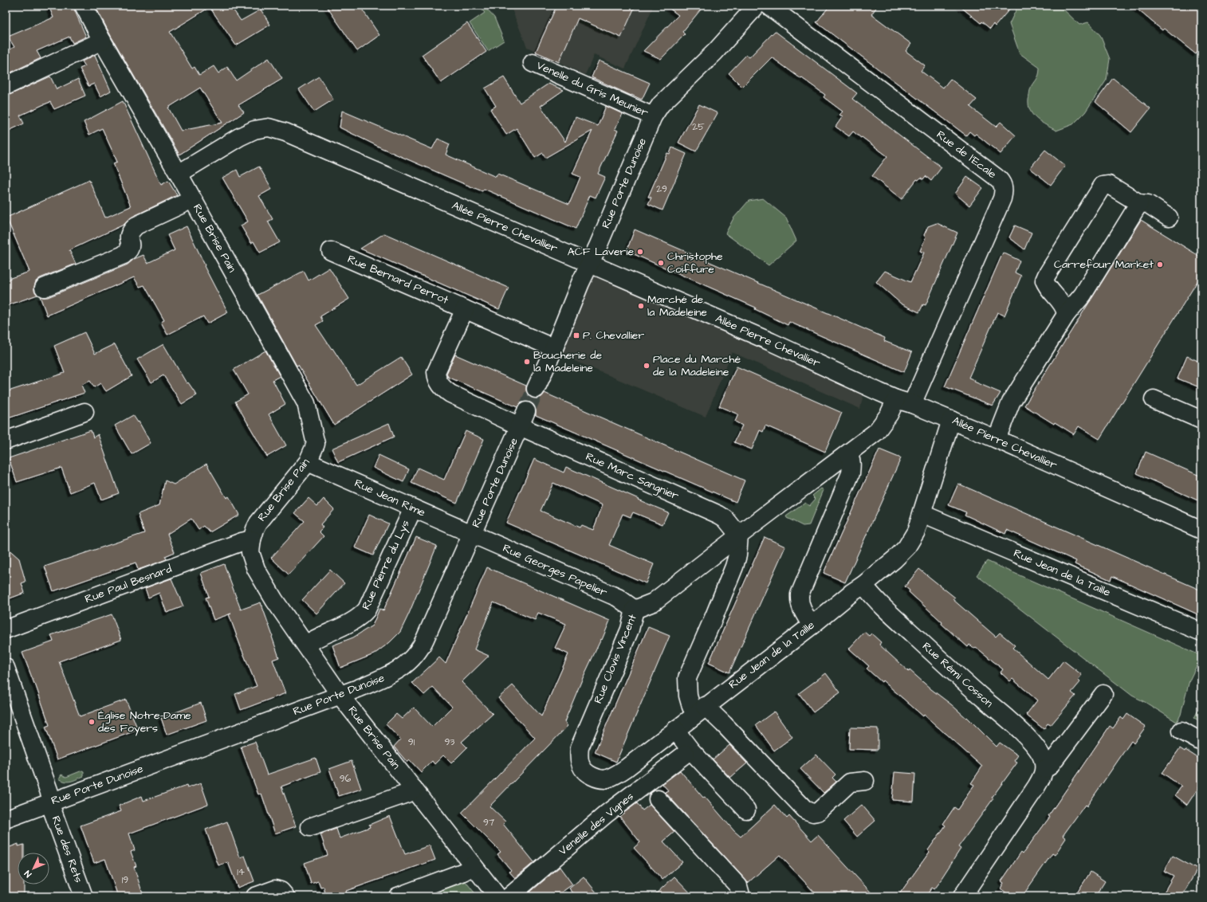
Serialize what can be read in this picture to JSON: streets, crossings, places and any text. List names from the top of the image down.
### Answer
{
  "streets": {
    "street": [
      "Venelle du Gris Meunier",
      "Rue de l'Ecale",
      "Rue Porte Dunoise",
      "Allée Pierre Chevallier",
      "Rue Brise Pain",
      "Rue Bernard Perrot",
      "Rue Marc Sangnier",
      "Rue Jean Rime",
      "Rue Pierre du Lys",
      "Rue Georges Papelier",
      "Rue Jean de la Taille",
      "Rue Paul Besnard",
      "Rue Clovis Vincent",
      "Rue Rémi Cosson",
      "Venelle des Vignes",
      "Rue des Rets"
    ]
  },
  "crossings": [
    ["Venelle du Gris Meunier", "Rue Porte Dunoise"],
    ["Rue de l'Ecale", "Allée Pierre Chevallier"],
    ["Rue Porte Dunoise", "Allée Pierre Chevallier"],
    ["Rue Porte Dunoise", "Rue Brise Pain"],
    ["Rue Porte Dunoise", "Rue Bernard Perrot"],
    ["Rue Porte Dunoise", "Rue Marc Sangnier"],
    ["Rue Porte Dunoise", "Rue Jean Rime"],
    ["Rue Porte Dunoise", "Rue Georges Papelier"],
    ["Rue Porte Dunoise", "Rue des Rets"],
    ["Allée Pierre Chevallier", "Rue Brise Pain"],
    ["Allée Pierre Chevallier", "Rue Jean de la Taille"],
    ["Allée Pierre Chevallier", "Rue Clovis Vincent"],
    ["Rue Brise Pain", "Rue Jean Rime"],
    ["Rue Brise Pain", "Rue Pierre du Lys"],
    ["Rue Brise Pain", "Rue Paul Besnard"],
    ["Rue Marc Sangnier", "Rue Clovis Vincent"],
    ["Rue Jean Rime", "Rue Pierre du Lys"],
    ["Rue Jean Rime", "Rue Georges Papelier"],
    ["Rue Georges Papelier", "Rue Clovis Vincent"],
    ["Rue Jean de la Taille", "Rue Clovis Vincent"],
    ["Rue Jean de la Taille", "Rue Rémi Cosson"]
  ],
  "places": {
    "other": [
      "ACF Laverie",
      "Christophe Coiffure",
      "Carrefour Market",
      "Marché de la Madeleine",
      "Boucherie de la Madeleine",
      "Place du Marché de la Madeleine",
      "Église Notre-Dame des Foyers"
    ],
    "transit": ["P. Chevallier"]
  },
  "house_numbers": [
    "25",
    "29",
    "91",
    "93",
    "96",
    "97",
    "14",
    "19"
  ],
  "north": "bottom left"
}
